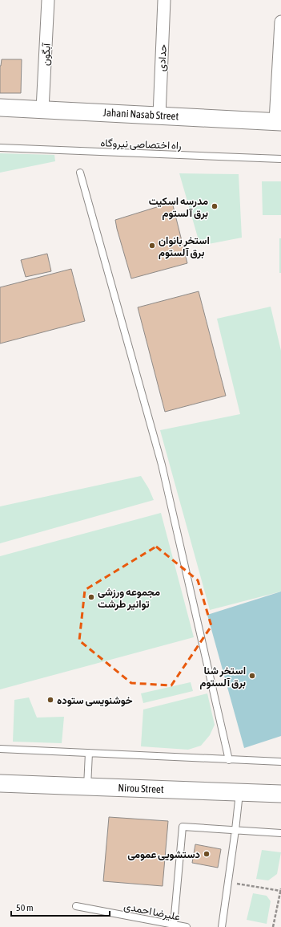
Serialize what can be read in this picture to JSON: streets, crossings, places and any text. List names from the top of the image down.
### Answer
{
  "streets": {
    "street": [
      "آبگون",
      "حدادی",
      "Jahani Nasab Street",
      "Nirou Street"
    ],
    "lane": ["راه اختصاصی نیروگاه", "علیرضا احمدی"]
  },
  "crossings": [
    ["آبگون", "Jahani Nasab Street"],
    ["حدادی", "Jahani Nasab Street"]
  ],
  "places": [
    "مدرسه اسکیت برق آلستوم",
    "استخر بانوان برق آلستوم",
    "مجموعه ورزشی توانیر طرشت",
    "استخر شنا برق آلستوم",
    "خوشنویسی ستوده",
    "دستشویی عمومی"
  ],
  "scale_bar": "50 m"
}
